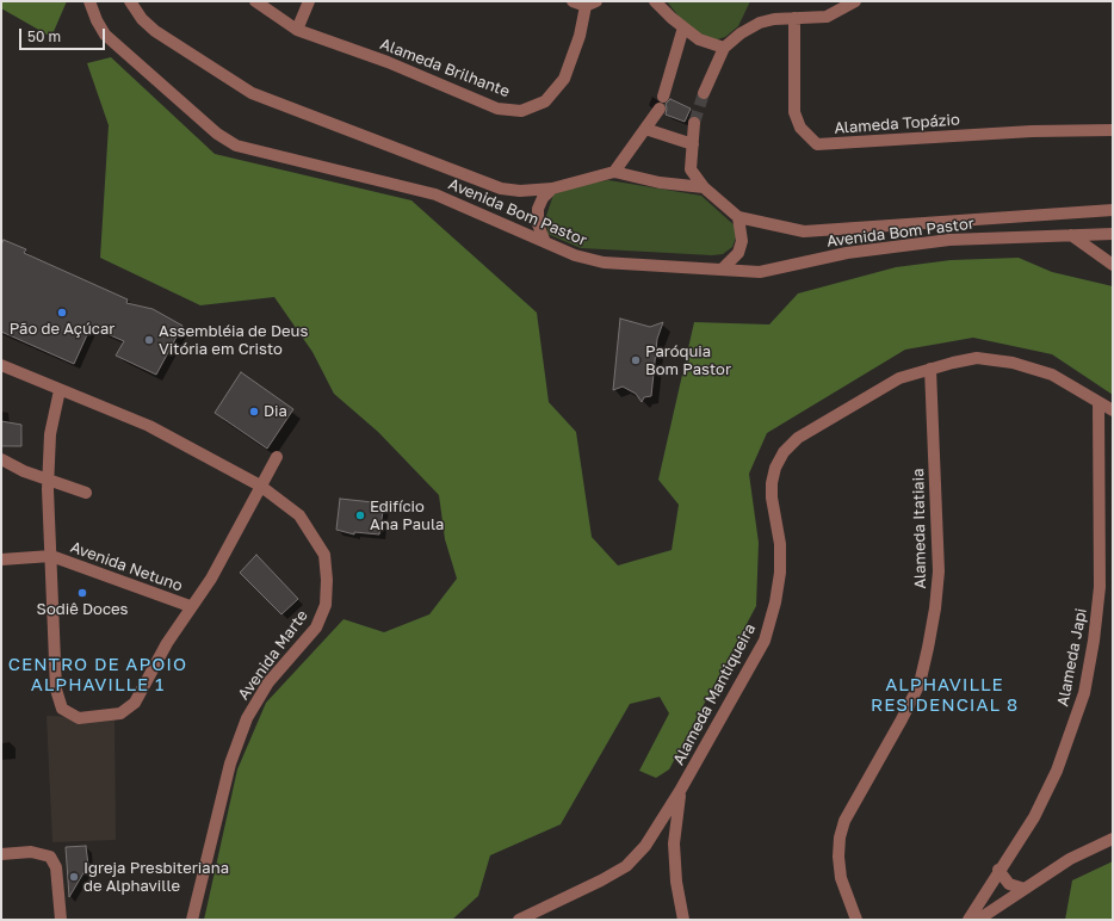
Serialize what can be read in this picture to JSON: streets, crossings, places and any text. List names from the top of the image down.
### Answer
{
  "streets": {
    "street": [
      "Alameda Brilhante",
      "Alameda Topázio",
      "Avenida Bom Pastor",
      "Alameda Itatiaia",
      "Avenida Netuno",
      "Avenida Marte",
      "Alameda Japi",
      "Alameda Mantiqueira"
    ]
  },
  "crossings": [
    ["Alameda Itatiaia", "Alameda Mantiqueira"],
    ["Alameda Japi", "Alameda Mantiqueira"]
  ],
  "districts": ["CENTRO DE APOIO ALPHAVILLE 1", "ALPHAVILLE RESIDENCIAL 8"],
  "places": [
    "Pão de Açúcar",
    "Assembléia de Deus Vitória em Cristo",
    "Paróquia Bom Pastor",
    "Dia",
    "Edifício Ana Paula",
    "Sodiê Doces",
    "Igreja Presbiteriana de Alphaville"
  ],
  "scale_bar": "50 m"
}
